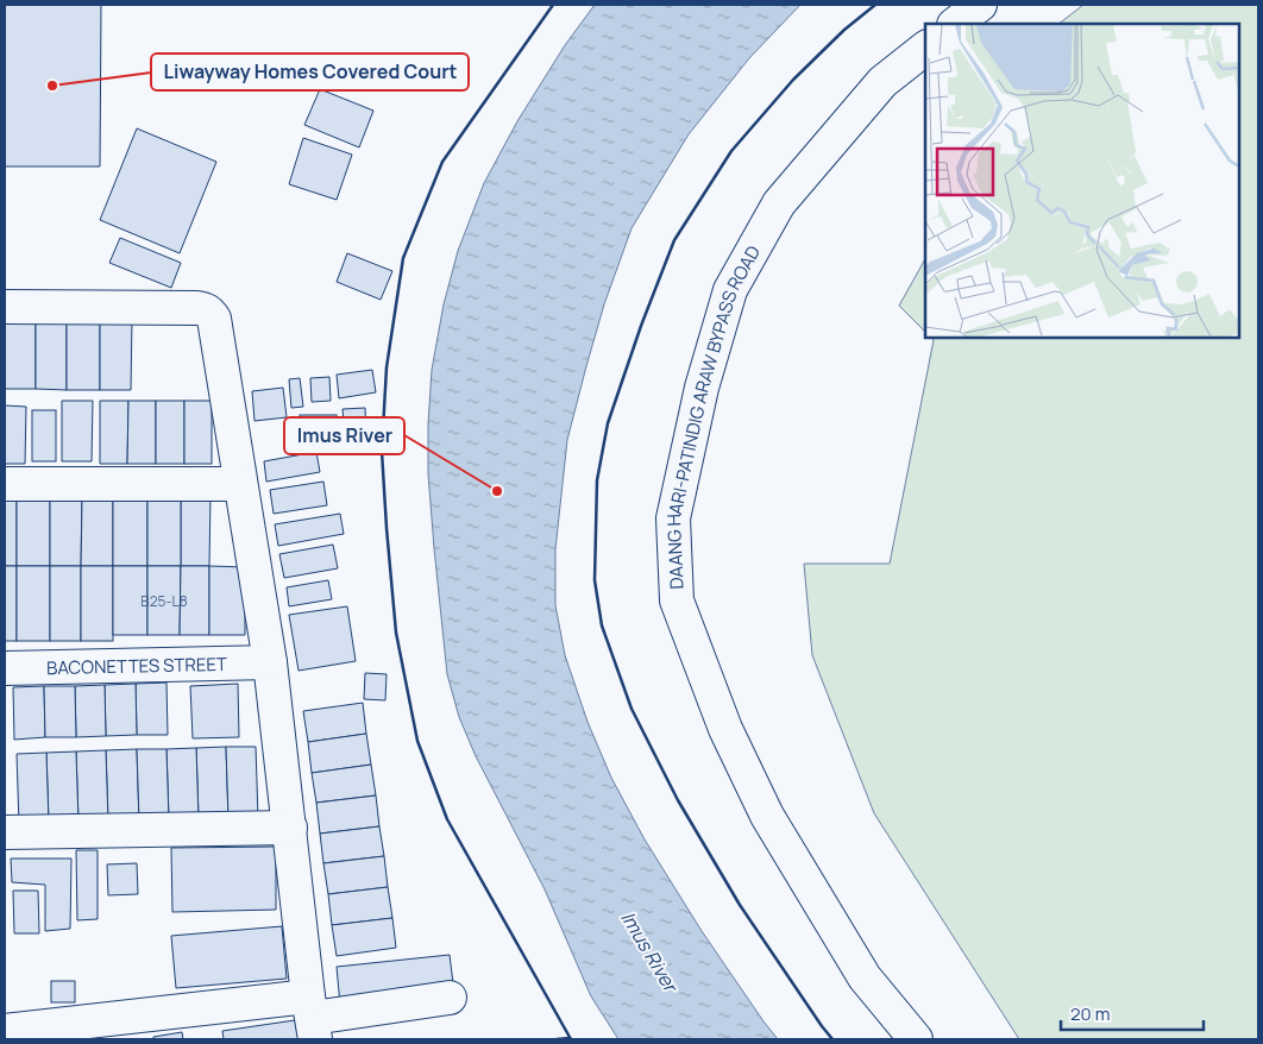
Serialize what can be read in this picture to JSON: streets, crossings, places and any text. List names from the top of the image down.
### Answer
{
  "streets": {
    "street": ["DAANG HARI-PATINDIG ARAW BYPASS ROAD", "BACONETTES STREET"]
  },
  "water": ["Imus River"],
  "places": ["Liwayway Homes Covered Court", "Imus River"],
  "house_numbers": ["B25-L8"],
  "scale_bar": "20 m"
}
